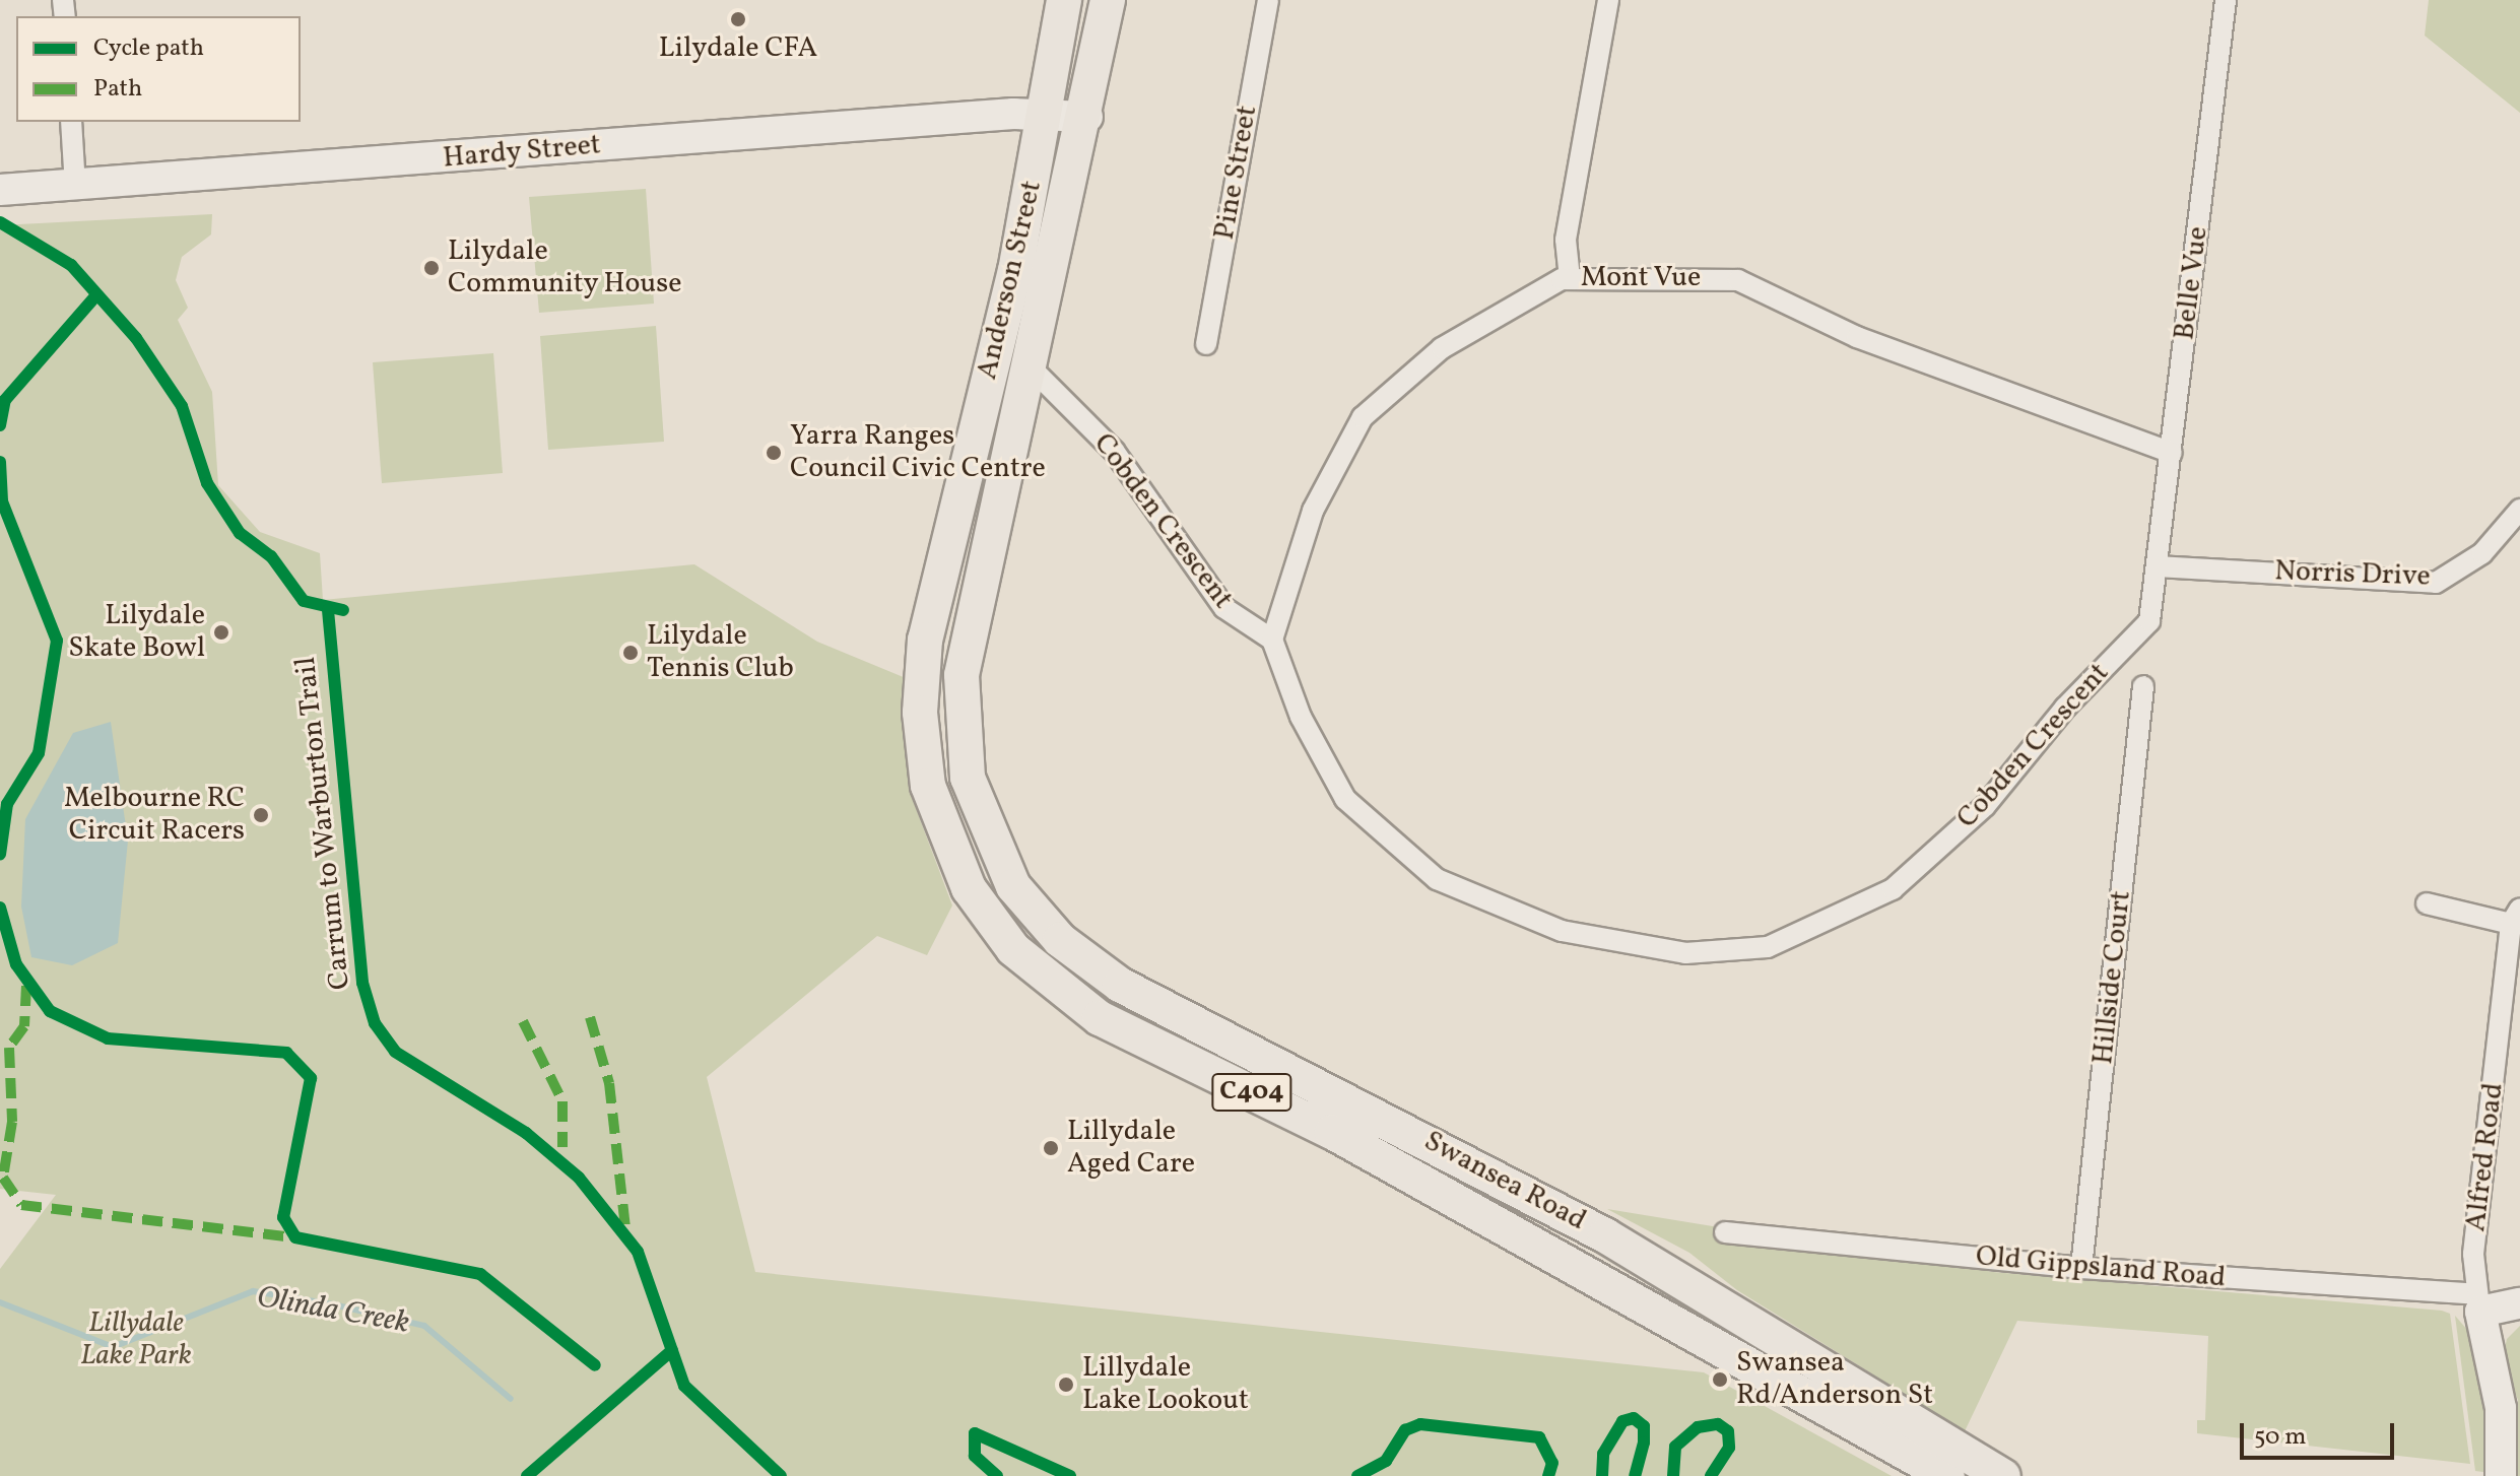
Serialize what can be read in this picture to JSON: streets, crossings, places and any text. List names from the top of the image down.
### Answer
{
  "streets": {
    "main road": [
      "Hardy Street",
      "Anderson Street",
      "C404",
      "Swansea Road",
      "Old Gippsland Road"
    ],
    "street": [
      "Pine Street",
      "Mont Vue",
      "Belle Vue",
      "Cobden Crescent",
      "Norris Drive",
      "Hillside Court",
      "Alfred Road"
    ],
    "cycle path": ["Carrum to Warburton Trail"]
  },
  "crossings": [
    ["Hardy Street", "Anderson Street"],
    ["Mont Vue", "Belle Vue"],
    ["Mont Vue", "Cobden Crescent"],
    ["Anderson Street", "Cobden Crescent"],
    ["Anderson Street", "Swansea Road"],
    ["Belle Vue", "Cobden Crescent"],
    ["Belle Vue", "Norris Drive"],
    ["Cobden Crescent", "Norris Drive"],
    ["Hillside Court", "Old Gippsland Road"],
    ["Alfred Road", "Old Gippsland Road"]
  ],
  "water": ["Olinda Creek"],
  "parks": ["Lillydale Lake Park"],
  "places": [
    "Lilydale CFA",
    "Lilydale Community House",
    "Yarra Ranges Council Civic Centre",
    "Lilydale Skate Bowl",
    "Lilydale Tennis Club",
    "Melbourne RC Circuit Racers",
    "Lillydale Aged Care",
    "Swansea Rd/Anderson St",
    "Lillydale Lake Lookout"
  ],
  "legend": ["Cycle path", "Path"],
  "scale_bar": "50 m"
}
